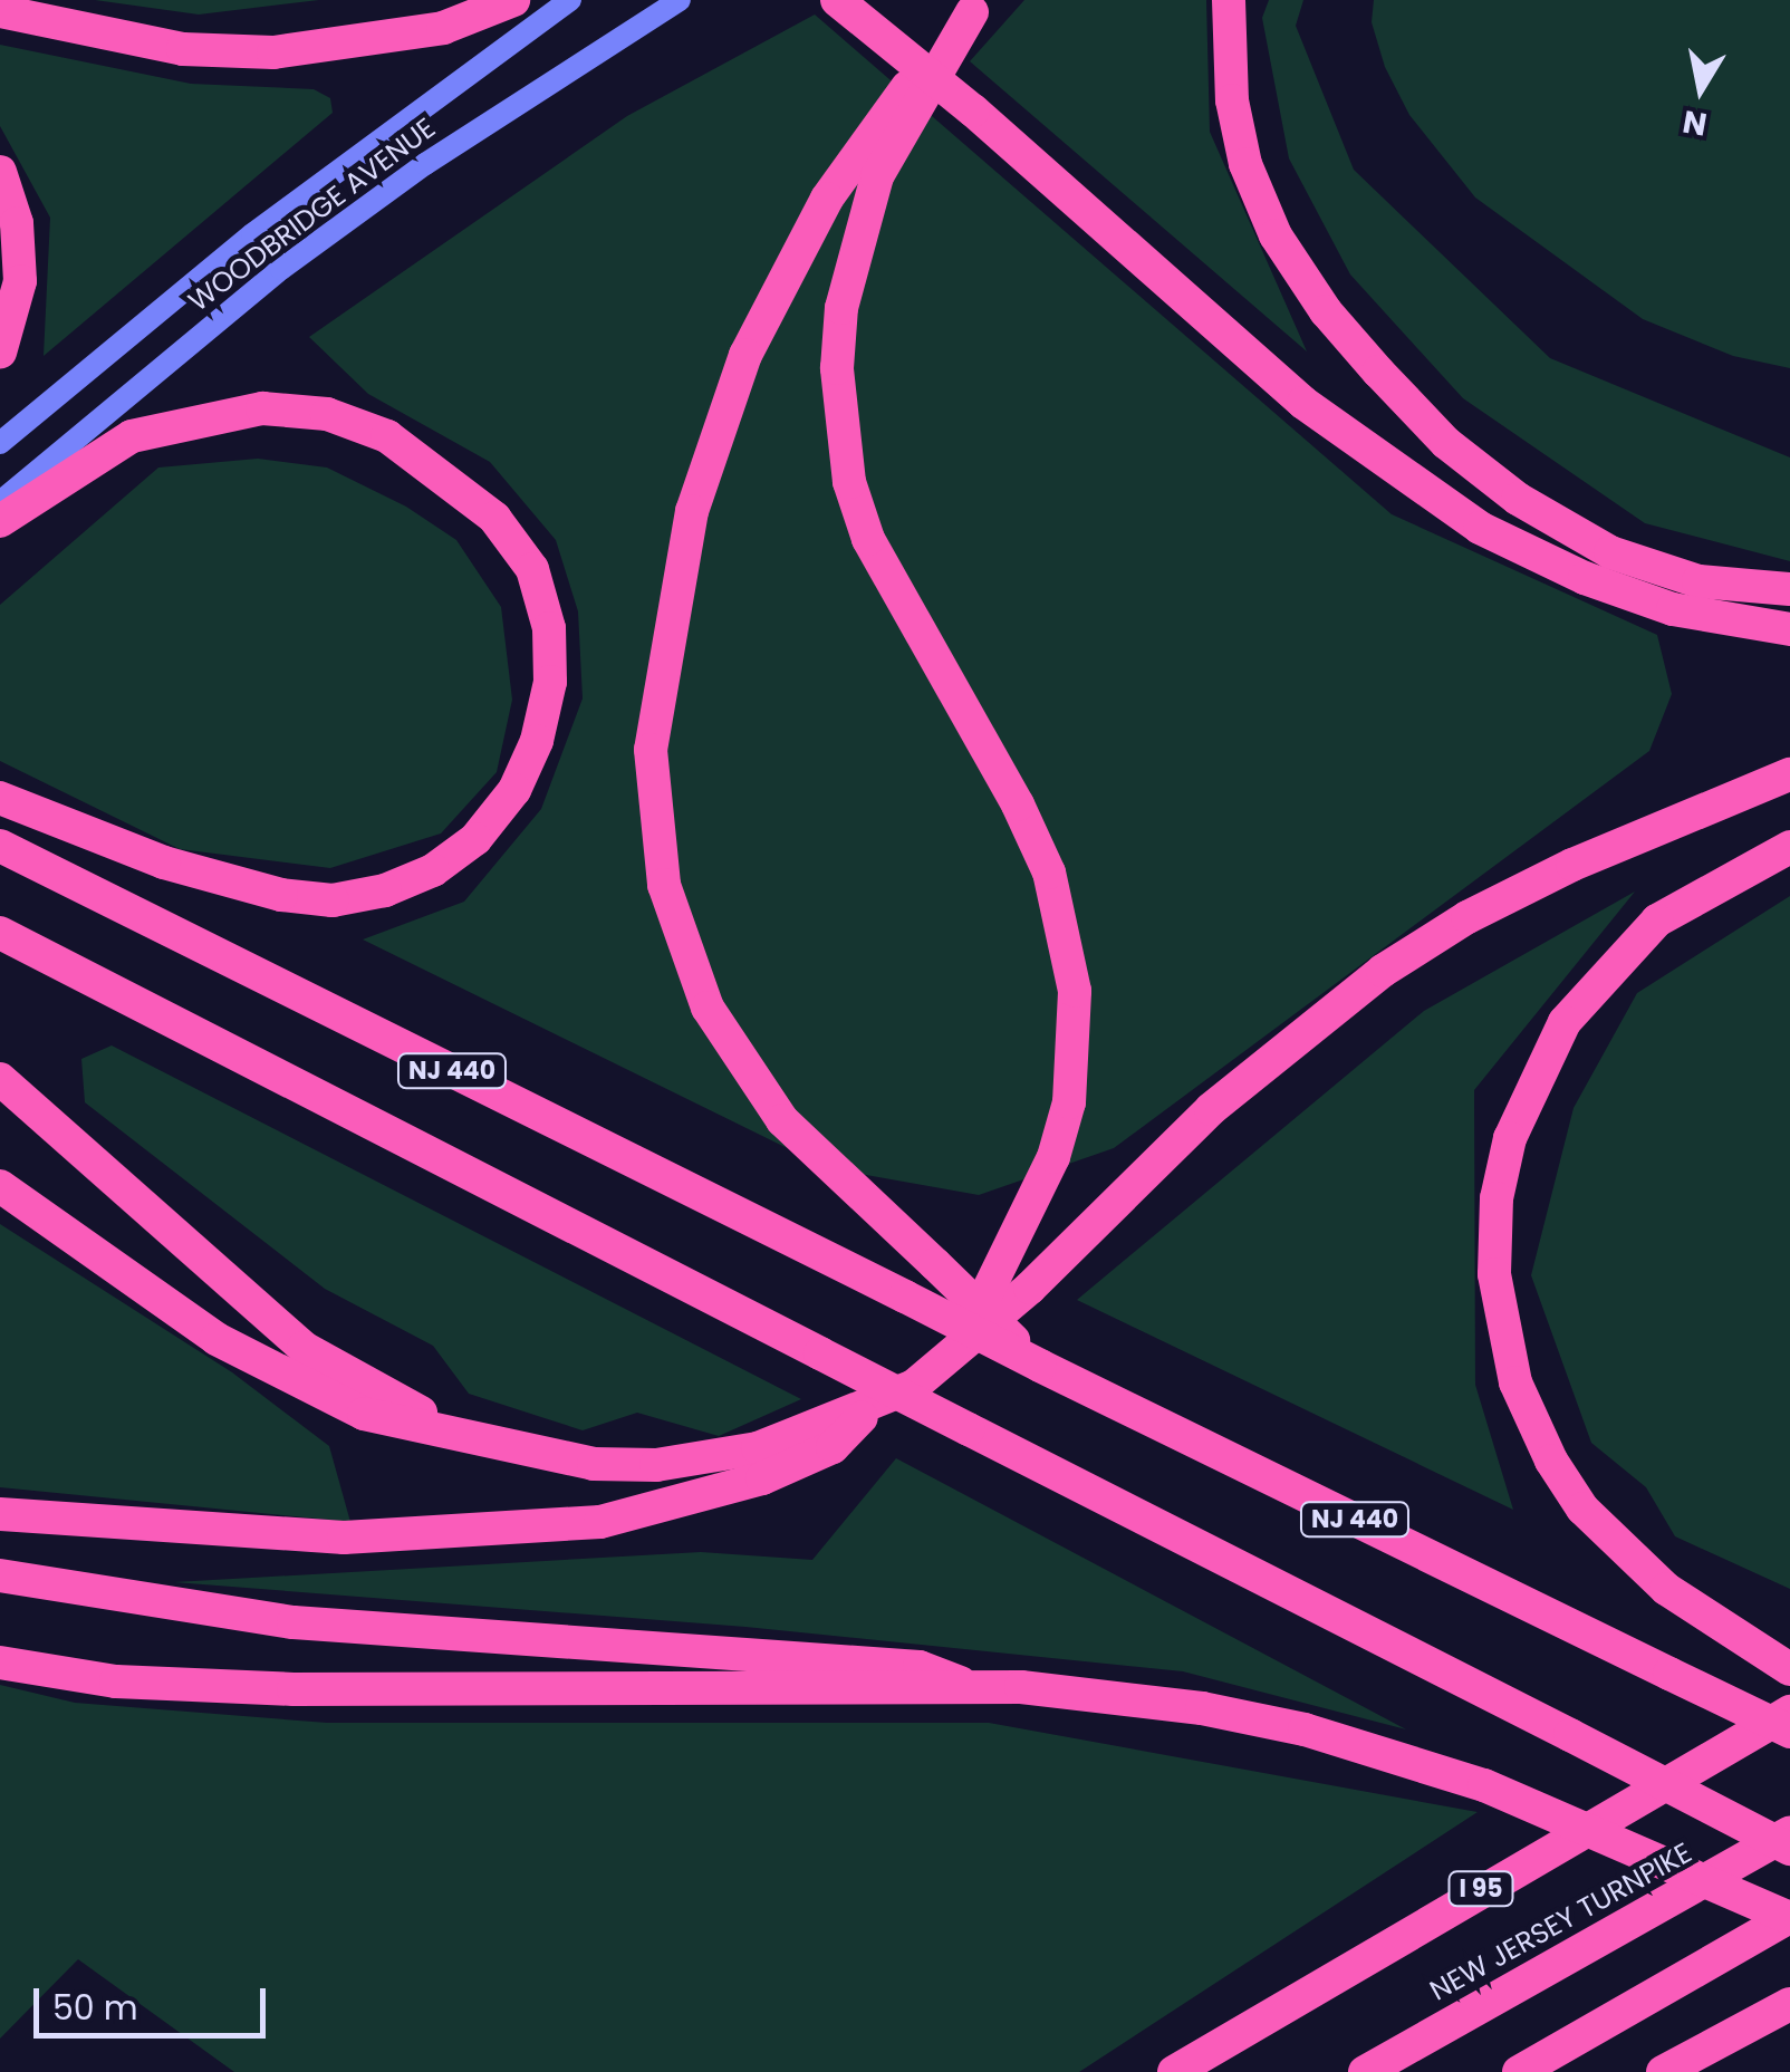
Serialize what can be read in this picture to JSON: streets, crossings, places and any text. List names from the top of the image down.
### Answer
{
  "streets": {
    "highway": ["NJ 440", "I 95", "NEW JERSEY TURNPIKE"],
    "main road": ["WOODBRIDGE AVENUE"]
  },
  "scale_bar": "50 m",
  "north": "bottom"
}
